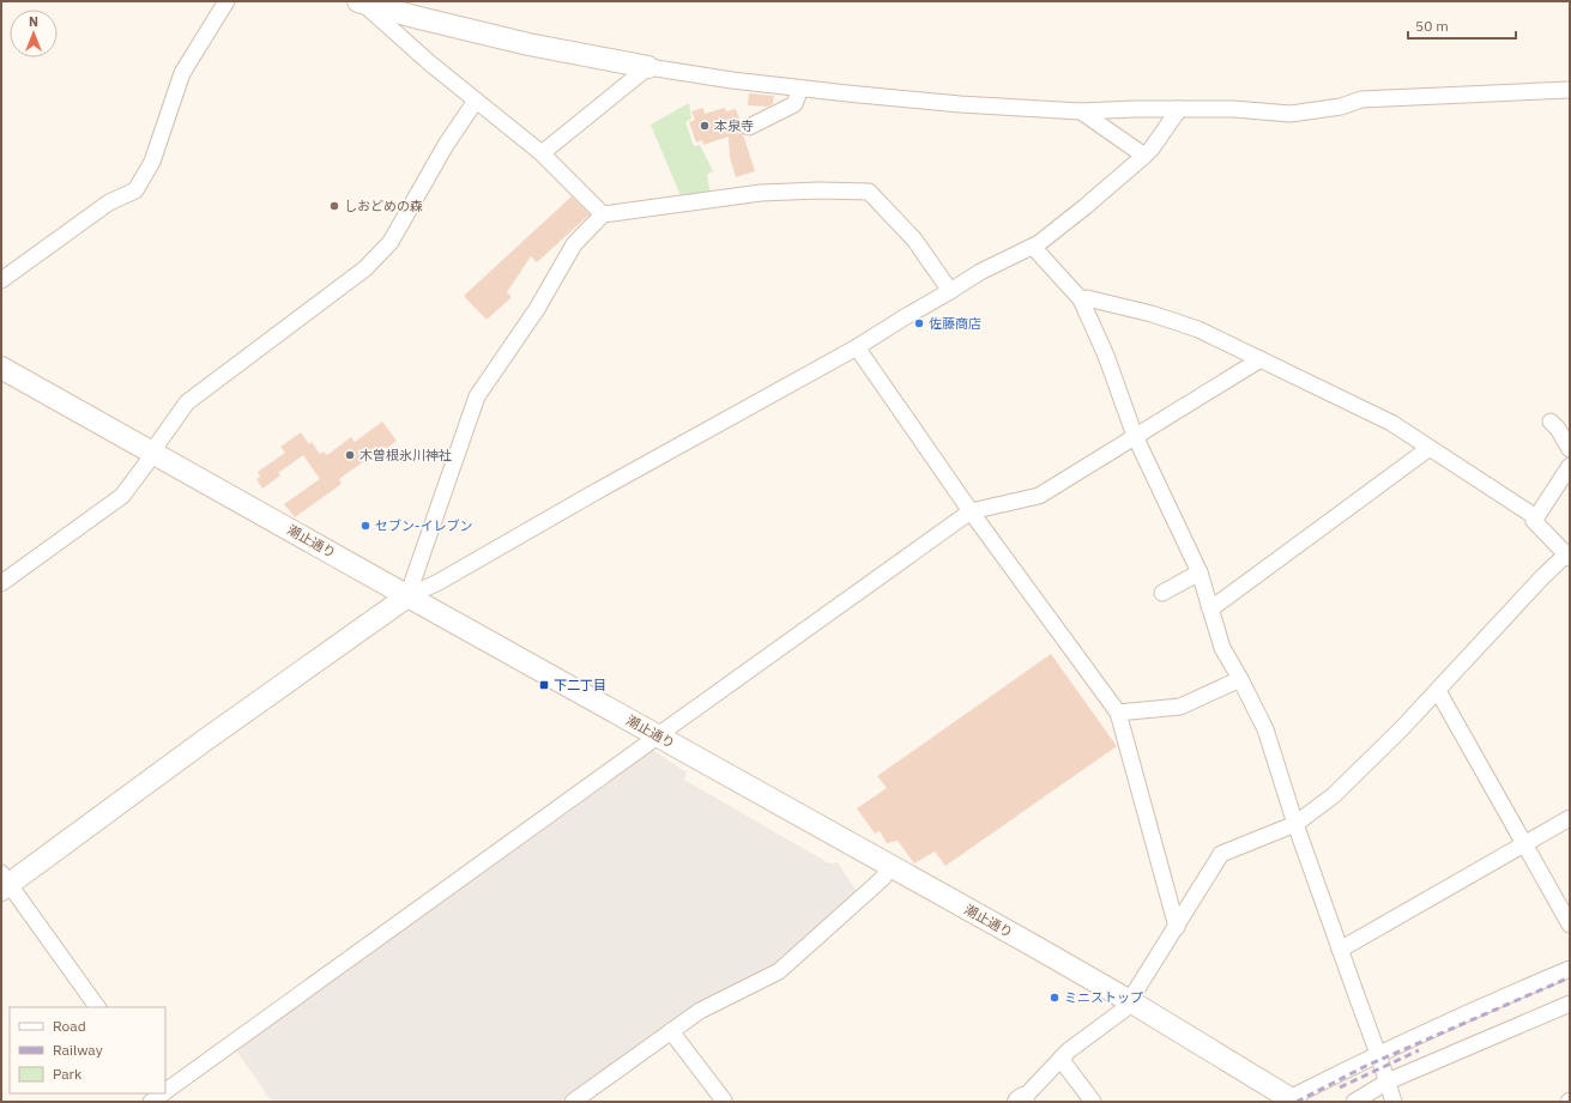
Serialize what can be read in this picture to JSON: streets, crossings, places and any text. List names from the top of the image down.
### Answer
{
  "streets": {
    "street": ["潮止通り"]
  },
  "places": {
    "other": [
      "本泉寺",
      "しおどめの森",
      "佐藤商店",
      "木曽根氷川神社",
      "セブン-イレブン",
      "ミニストップ"
    ],
    "transit": ["下二丁目"]
  },
  "legend": ["Road", "Railway", "Park"],
  "scale_bar": "50 m",
  "north": "top"
}
